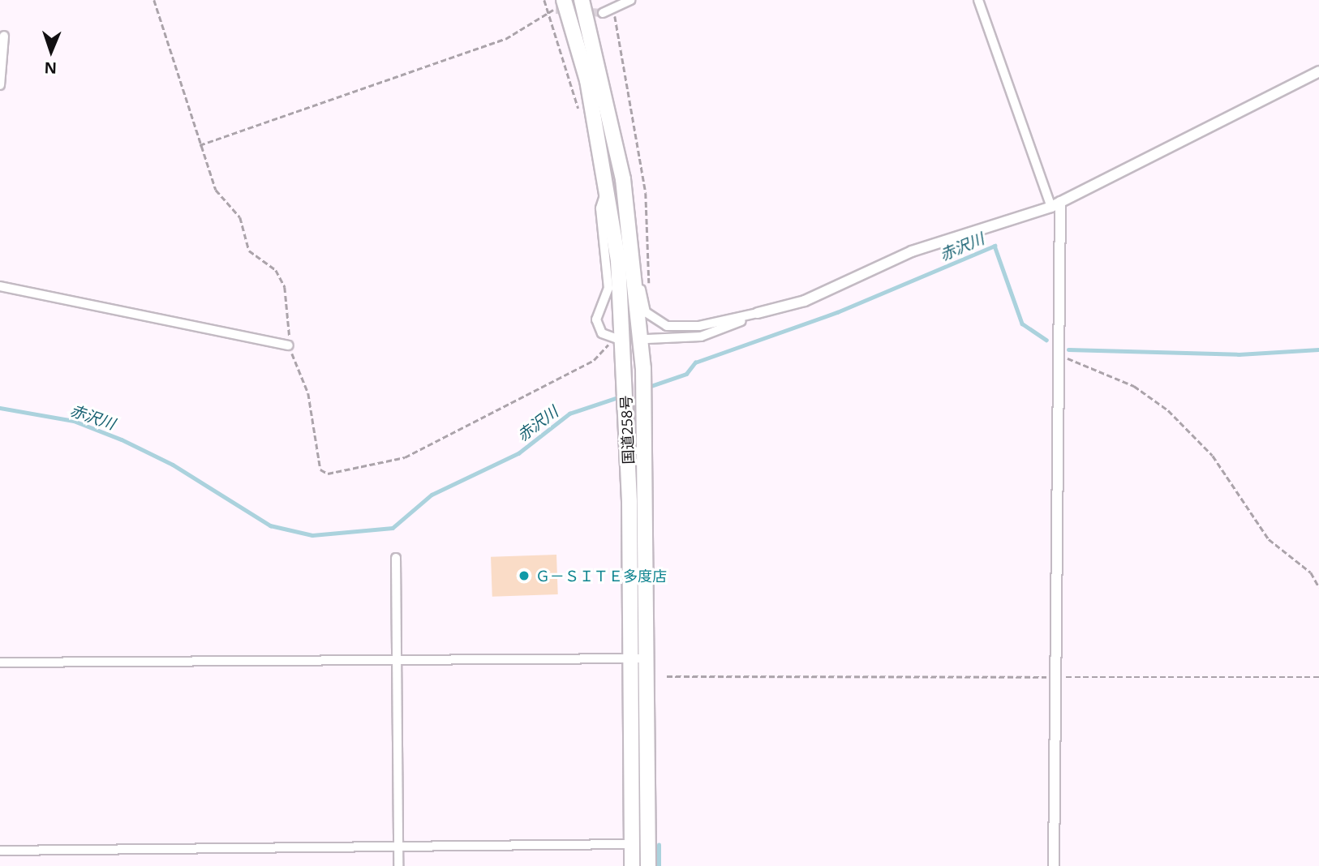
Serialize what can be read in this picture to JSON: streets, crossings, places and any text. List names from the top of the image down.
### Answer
{
  "streets": {
    "highway": ["国道258号"]
  },
  "water": ["赤沢川"],
  "places": ["Ｇ－ＳＩＴＥ多度店"],
  "north": "bottom"
}
